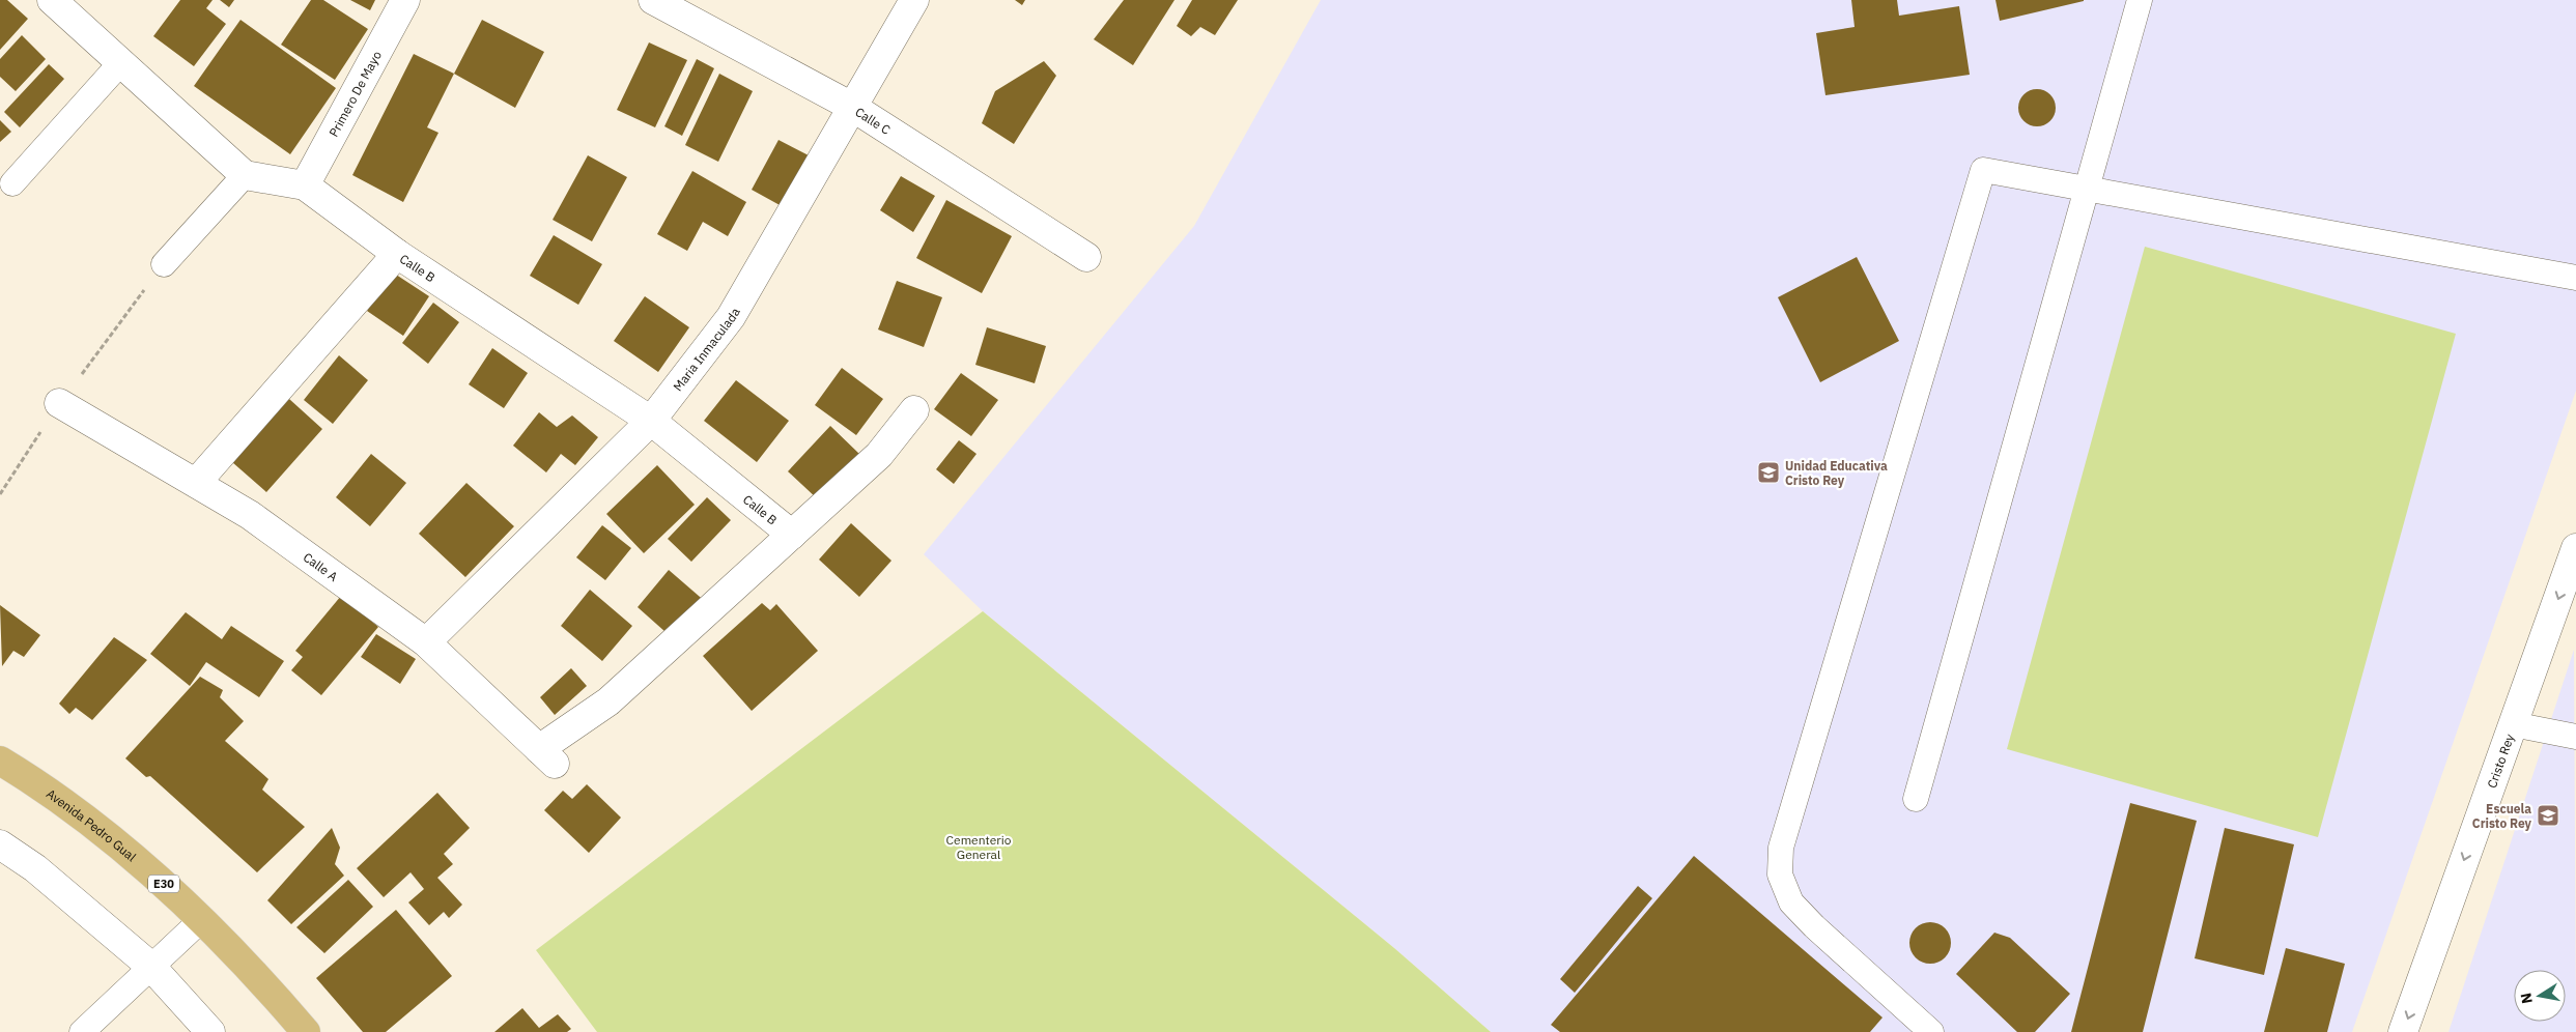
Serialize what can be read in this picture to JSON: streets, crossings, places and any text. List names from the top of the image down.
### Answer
{
  "streets": {
    "highway": ["Avenida Pedro Gual", "E30"],
    "street": [
      "Primero De Mayo",
      "Calle C",
      "Calle B",
      "Maria Inmaculada",
      "Calle A",
      "Cristo Rey"
    ]
  },
  "crossings": [
    ["Primero De Mayo", "Calle B"],
    ["Calle C", "Maria Inmaculada"],
    ["Calle B", "Maria Inmaculada"],
    ["Calle B", "Calle A"],
    ["Maria Inmaculada", "Calle A"]
  ],
  "one_way": ["Cristo Rey"],
  "parks": ["Cementerio General"],
  "places": {
    "school or university": ["Unidad Educativa Cristo Rey", "Escuela Cristo Rey"]
  },
  "north": "left"
}
